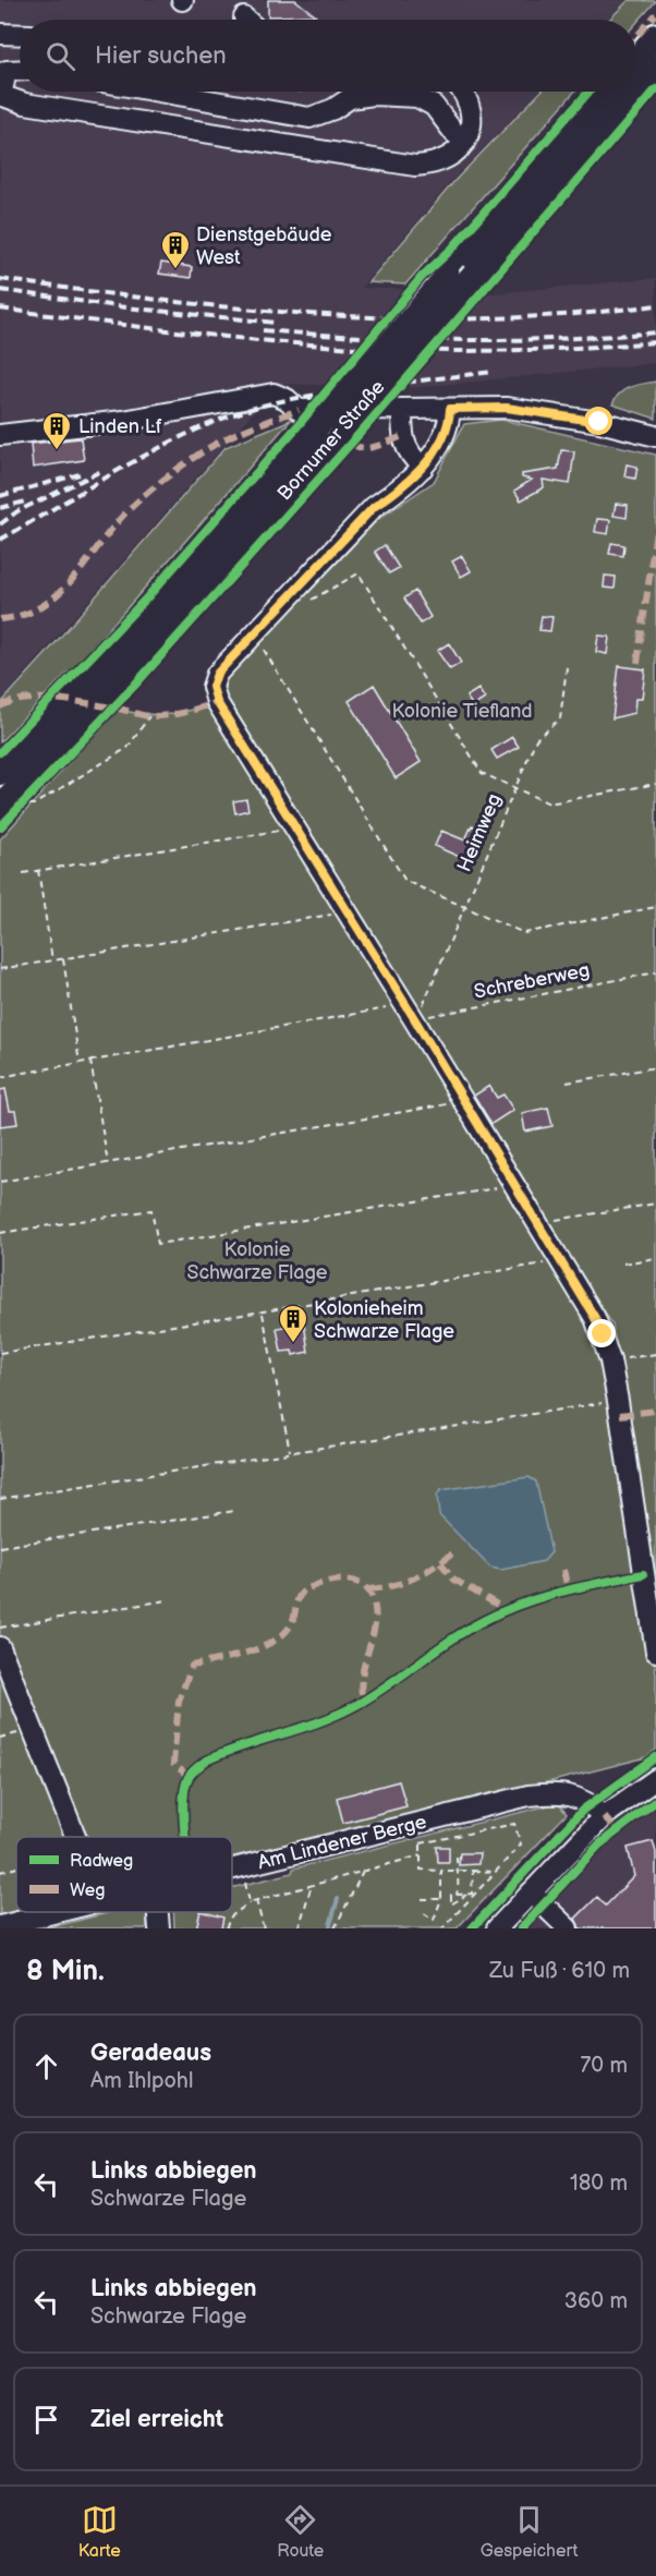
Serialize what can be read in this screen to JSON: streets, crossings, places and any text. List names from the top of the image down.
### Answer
{
  "streets": {
    "main road": ["Bornumer Straße"],
    "street": ["Am Lindener Berge"],
    "path": ["Heimweg", "Schreberweg"]
  },
  "crossings": [
    ["Heimweg", "Schreberweg"]
  ],
  "parks": ["Kolonie Tiefland", "Kolonie Schwarze Flage"],
  "places": {
    "building": ["Dienstgebäude West", "Linden Lf", "Kolonieheim Schwarze Flage"]
  },
  "legend": ["Radweg", "Weg"],
  "page": {
    "search": "Hier suchen",
    "heading": ["8 Min.", "Zu Fuß · 610 m"],
    "list": [
      ["Geradeaus", "Am Ihlpohl", "70 m"],
      ["Links abbiegen", "Schwarze Flage", "180 m"],
      ["Links abbiegen", "Schwarze Flage", "360 m"],
      "Ziel erreicht"
    ],
    "nav": ["Karte", "Route", "Gespeichert"]
  }
}
